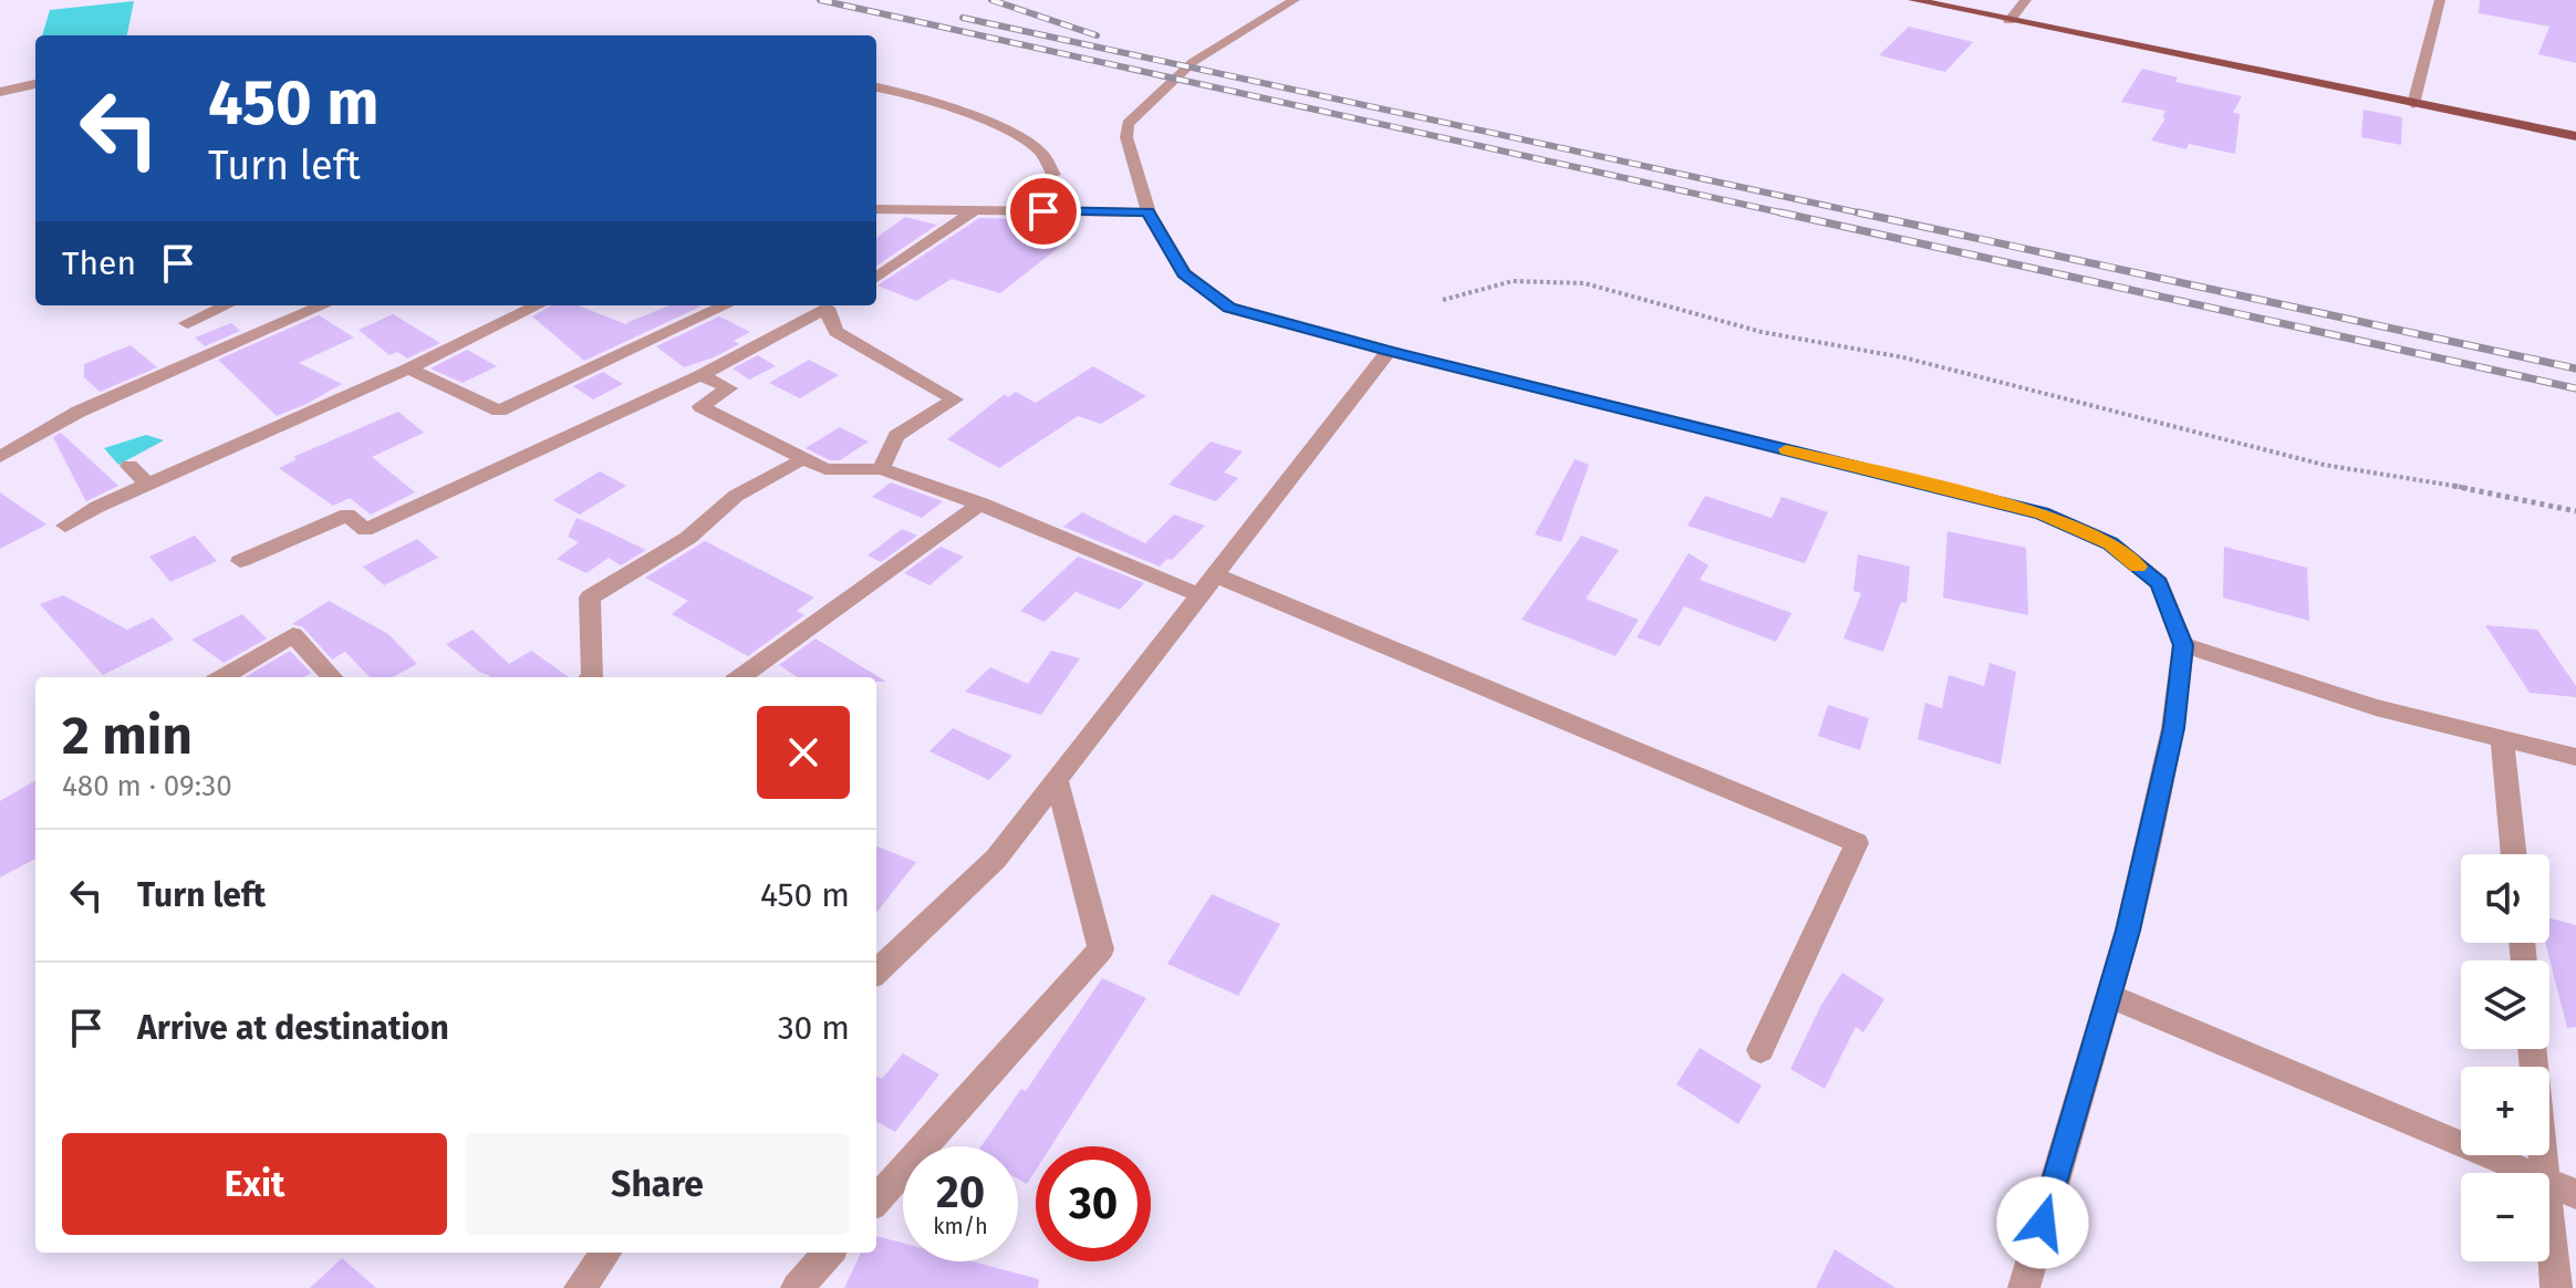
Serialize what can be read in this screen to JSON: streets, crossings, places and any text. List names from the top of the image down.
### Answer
{
  "page": {
    "turn": ["450 m", "Turn left"],
    "then": "Then",
    "heading": ["2 min", "480 m · 09:30"],
    "list": [
      {
        "name": "Turn left",
        "value": "450 m"
      },
      {
        "name": "Arrive at destination",
        "value": "30 m"
      }
    ],
    "map_buttons": ["+", "−"],
    "buttons": ["Exit", "Share"],
    "speed": "20 km/h",
    "limit": "30"
  }
}
